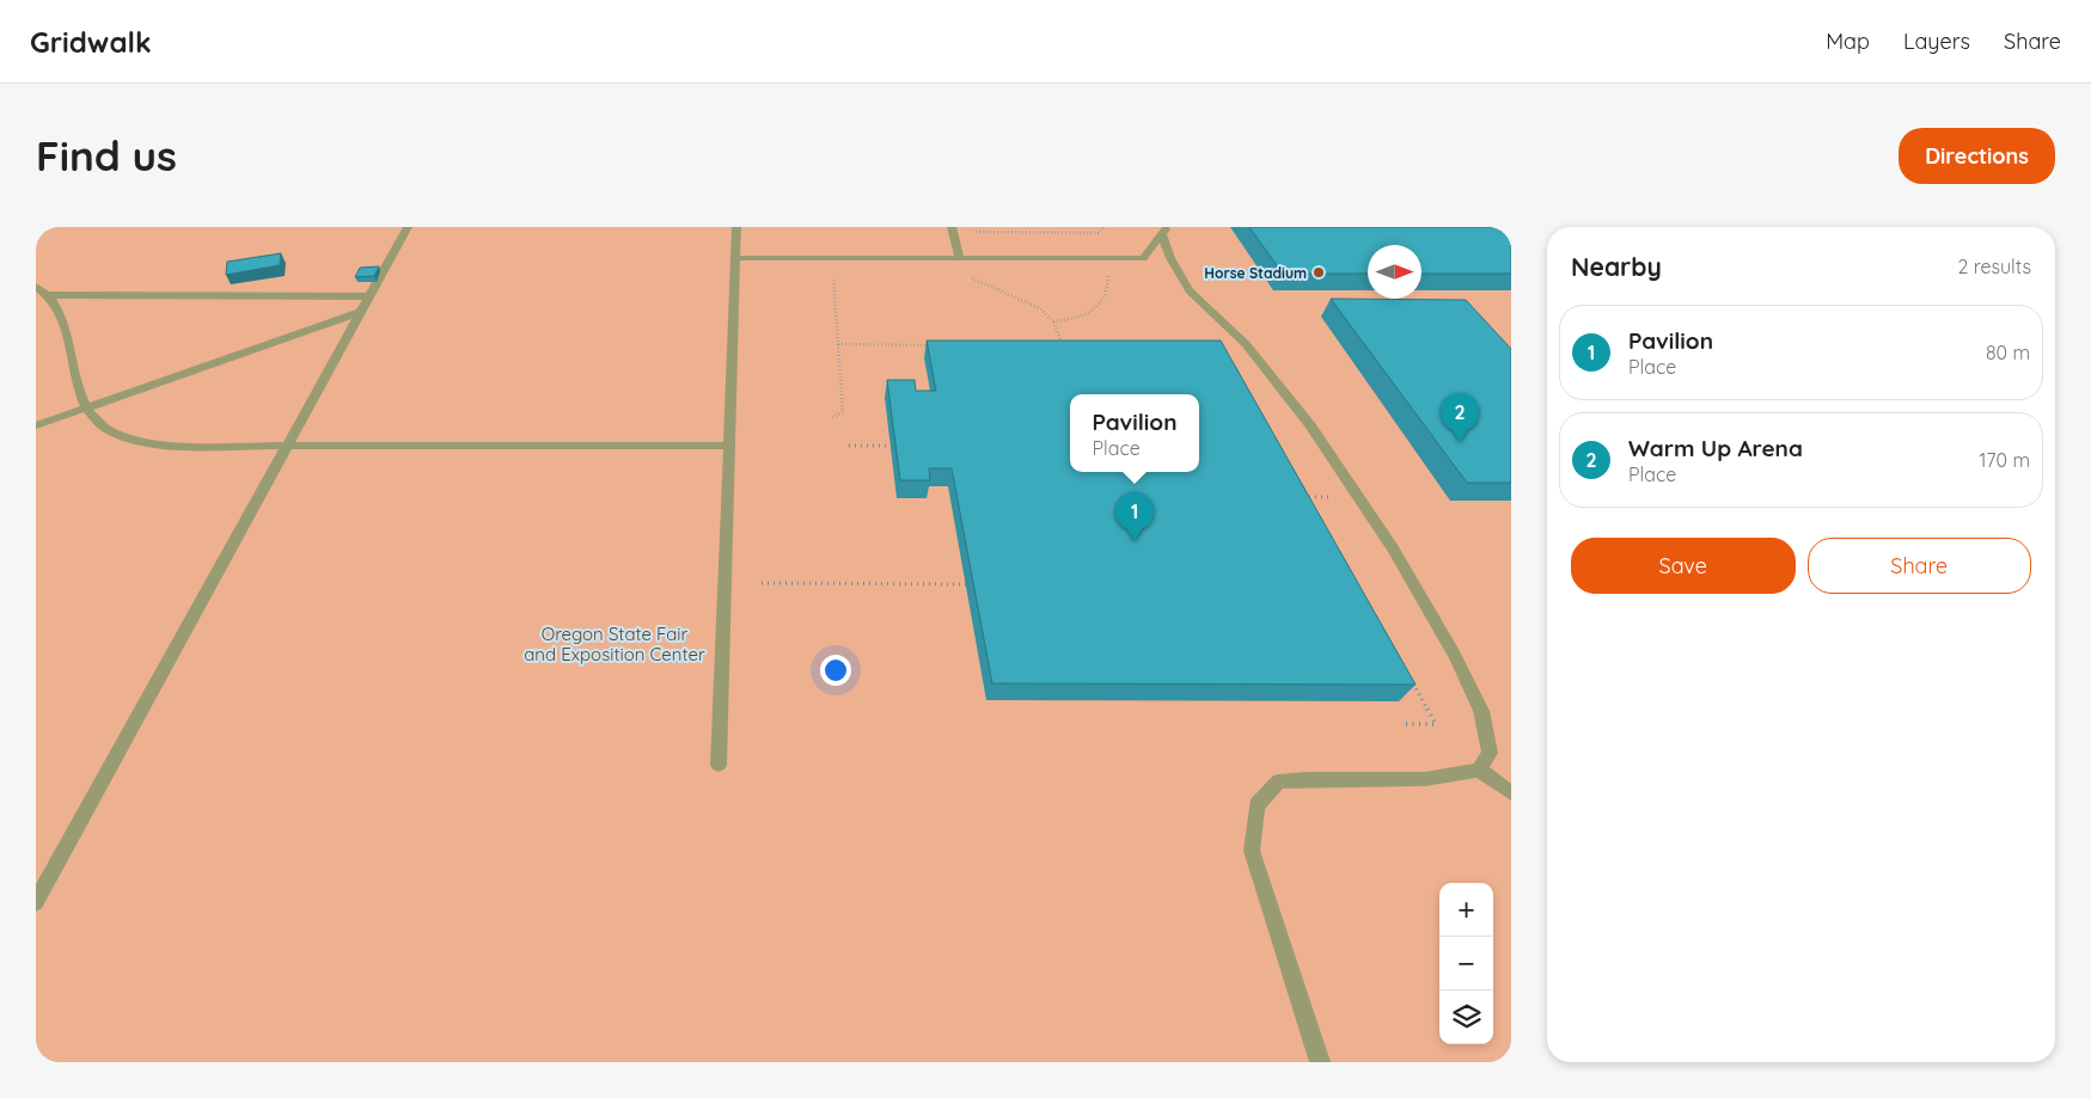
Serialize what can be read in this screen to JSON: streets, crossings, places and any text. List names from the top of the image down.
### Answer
{
  "parks": ["Oregon State Fair and Exposition Center"],
  "places": ["Horse Stadium"],
  "north": "right",
  "page": {
    "header": "Gridwalk",
    "nav": ["Map", "Layers", "Share"],
    "buttons": [
      "Directions",
      ["Save", "Share"]
    ],
    "title": "Find us",
    "heading": ["Nearby", "2 results"],
    "list": [
      {
        "mark": "1",
        "name": "Pavilion",
        "note": "Place",
        "value": "80 m"
      },
      {
        "mark": "2",
        "name": "Warm Up Arena",
        "note": "Place",
        "value": "170 m"
      }
    ],
    "pins": ["2", "1"],
    "popup": ["Pavilion", "Place"],
    "map_buttons": ["+", "−"]
  }
}
